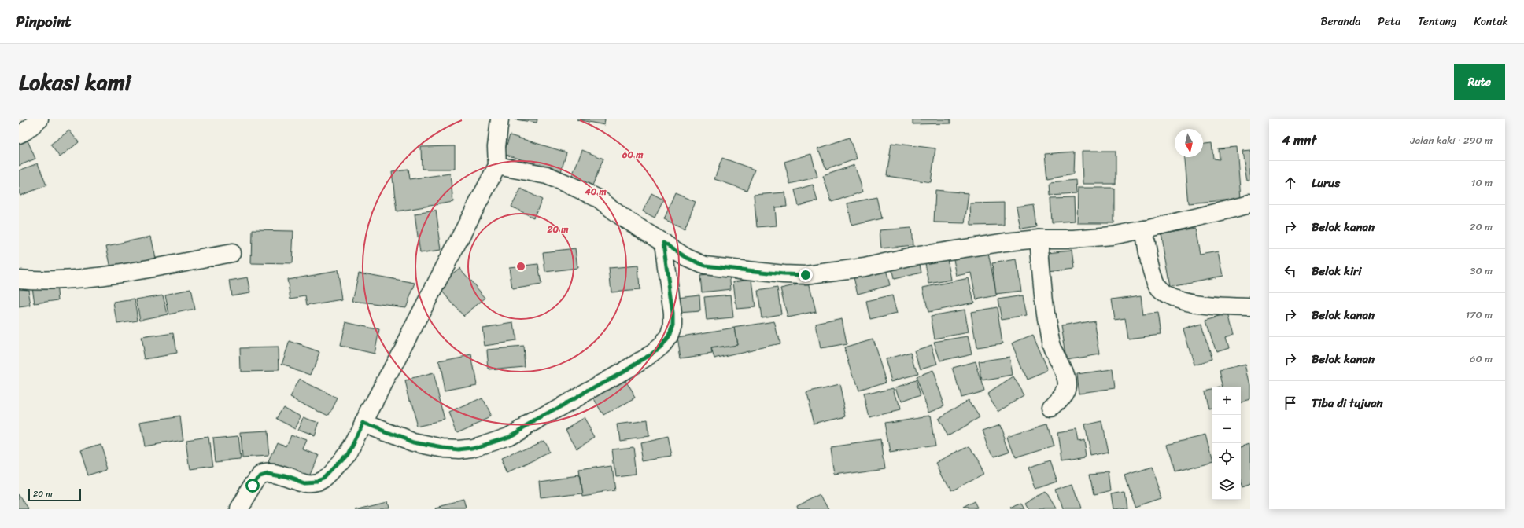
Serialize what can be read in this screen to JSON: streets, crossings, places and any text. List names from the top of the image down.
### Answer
{
  "scale_bar": "20 m",
  "north": "bottom",
  "page": {
    "header": "Pinpoint",
    "nav": [
      "Beranda",
      "Peta",
      "Tentang",
      "Kontak"
    ],
    "title": "Lokasi kami",
    "buttons": "Rute",
    "heading": ["4 mnt", "Jalan kaki · 290 m"],
    "list": [
      ["Lurus", "10 m"],
      ["Belok kanan", "20 m"],
      ["Belok kiri", "30 m"],
      ["Belok kanan", "170 m"],
      ["Belok kanan", "60 m"],
      "Tiba di tujuan"
    ],
    "map_buttons": ["+", "−"],
    "scale": "20 m"
  },
  "rings": ["60 m", "40 m", "20 m"]
}
